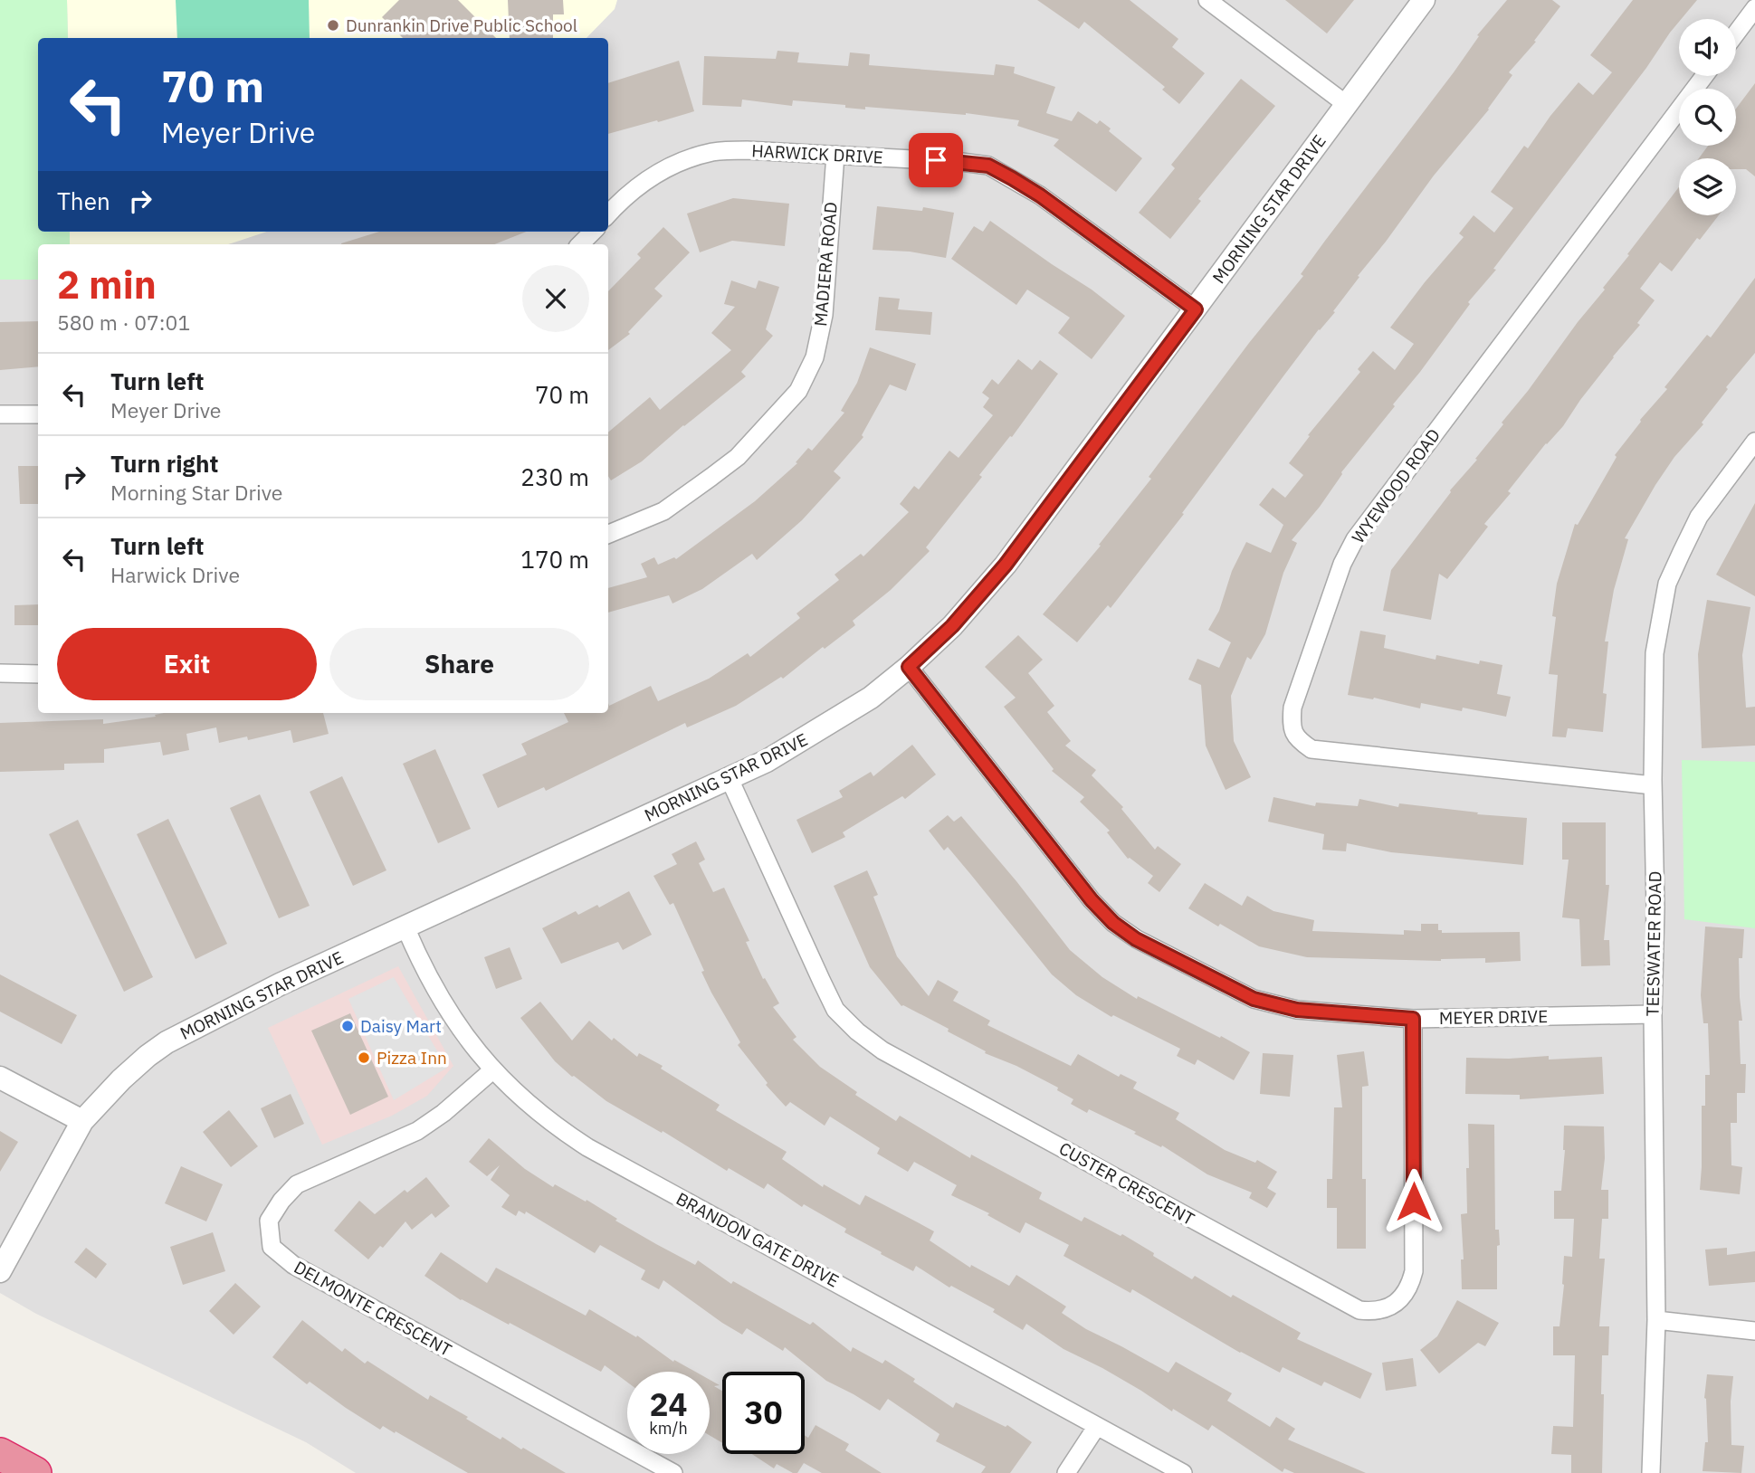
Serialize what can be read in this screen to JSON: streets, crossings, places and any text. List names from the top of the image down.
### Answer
{
  "streets": {
    "street": [
      "HARWICK DRIVE",
      "MORNING STAR DRIVE",
      "MADIERA ROAD",
      "WYEWOOD ROAD",
      "TEESWATER ROAD",
      "MEYER DRIVE",
      "CUSTER CRESCENT",
      "BRANDON GATE DRIVE",
      "DELMONTE CRESCENT"
    ]
  },
  "crossings": [
    ["HARWICK DRIVE", "MORNING STAR DRIVE"],
    ["HARWICK DRIVE", "MADIERA ROAD"],
    ["MORNING STAR DRIVE", "MEYER DRIVE"],
    ["MORNING STAR DRIVE", "CUSTER CRESCENT"],
    ["MORNING STAR DRIVE", "BRANDON GATE DRIVE"],
    ["WYEWOOD ROAD", "TEESWATER ROAD"],
    ["TEESWATER ROAD", "MEYER DRIVE"],
    ["MEYER DRIVE", "CUSTER CRESCENT"],
    ["BRANDON GATE DRIVE", "DELMONTE CRESCENT"]
  ],
  "places": ["Dunrankin Drive Public School", "Daisy Mart", "Pizza Inn"],
  "page": {
    "turn": ["70 m", "Meyer Drive"],
    "then": "Then",
    "heading": ["2 min", "580 m · 07:01"],
    "list": [
      {
        "name": "Turn left",
        "note": "Meyer Drive",
        "value": "70 m"
      },
      {
        "name": "Turn right",
        "note": "Morning Star Drive",
        "value": "230 m"
      },
      {
        "name": "Turn left",
        "note": "Harwick Drive",
        "value": "170 m"
      }
    ],
    "buttons": ["Exit", "Share"],
    "speed": "24 km/h",
    "limit": "30"
  }
}
